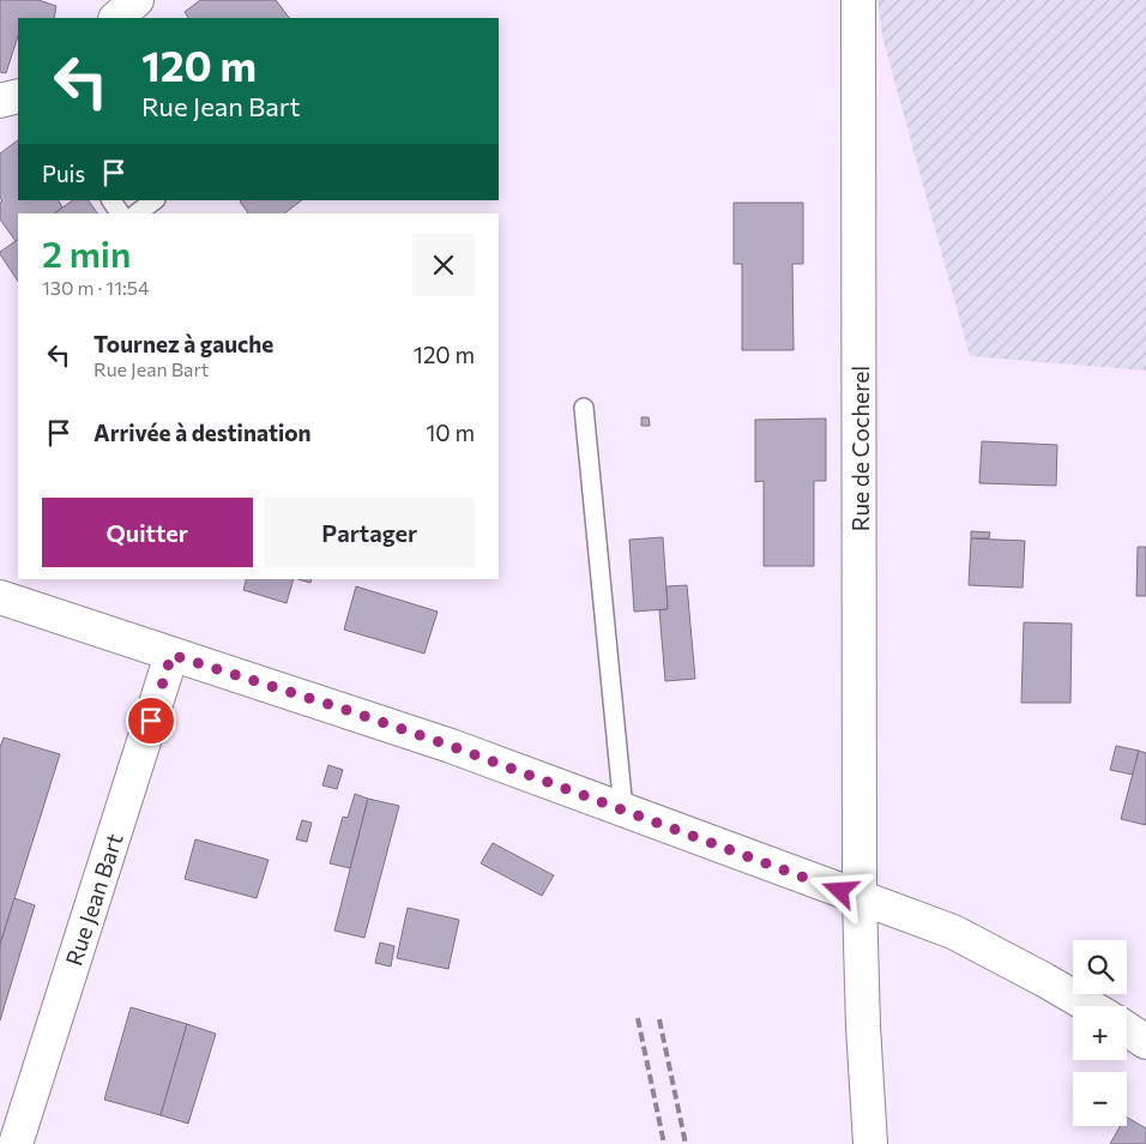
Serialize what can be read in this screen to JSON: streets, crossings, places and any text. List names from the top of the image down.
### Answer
{
  "streets": {
    "main road": ["Rue de Cocherel", "Rue Jean Bart"]
  },
  "page": {
    "turn": ["120 m", "Rue Jean Bart"],
    "then": "Puis",
    "heading": ["2 min", "130 m · 11:54"],
    "list": [
      {
        "name": "Tournez à gauche",
        "note": "Rue Jean Bart",
        "value": "120 m"
      },
      {
        "name": "Arrivée à destination",
        "value": "10 m"
      }
    ],
    "buttons": ["Quitter", "Partager"],
    "map_buttons": ["+", "−"]
  }
}
